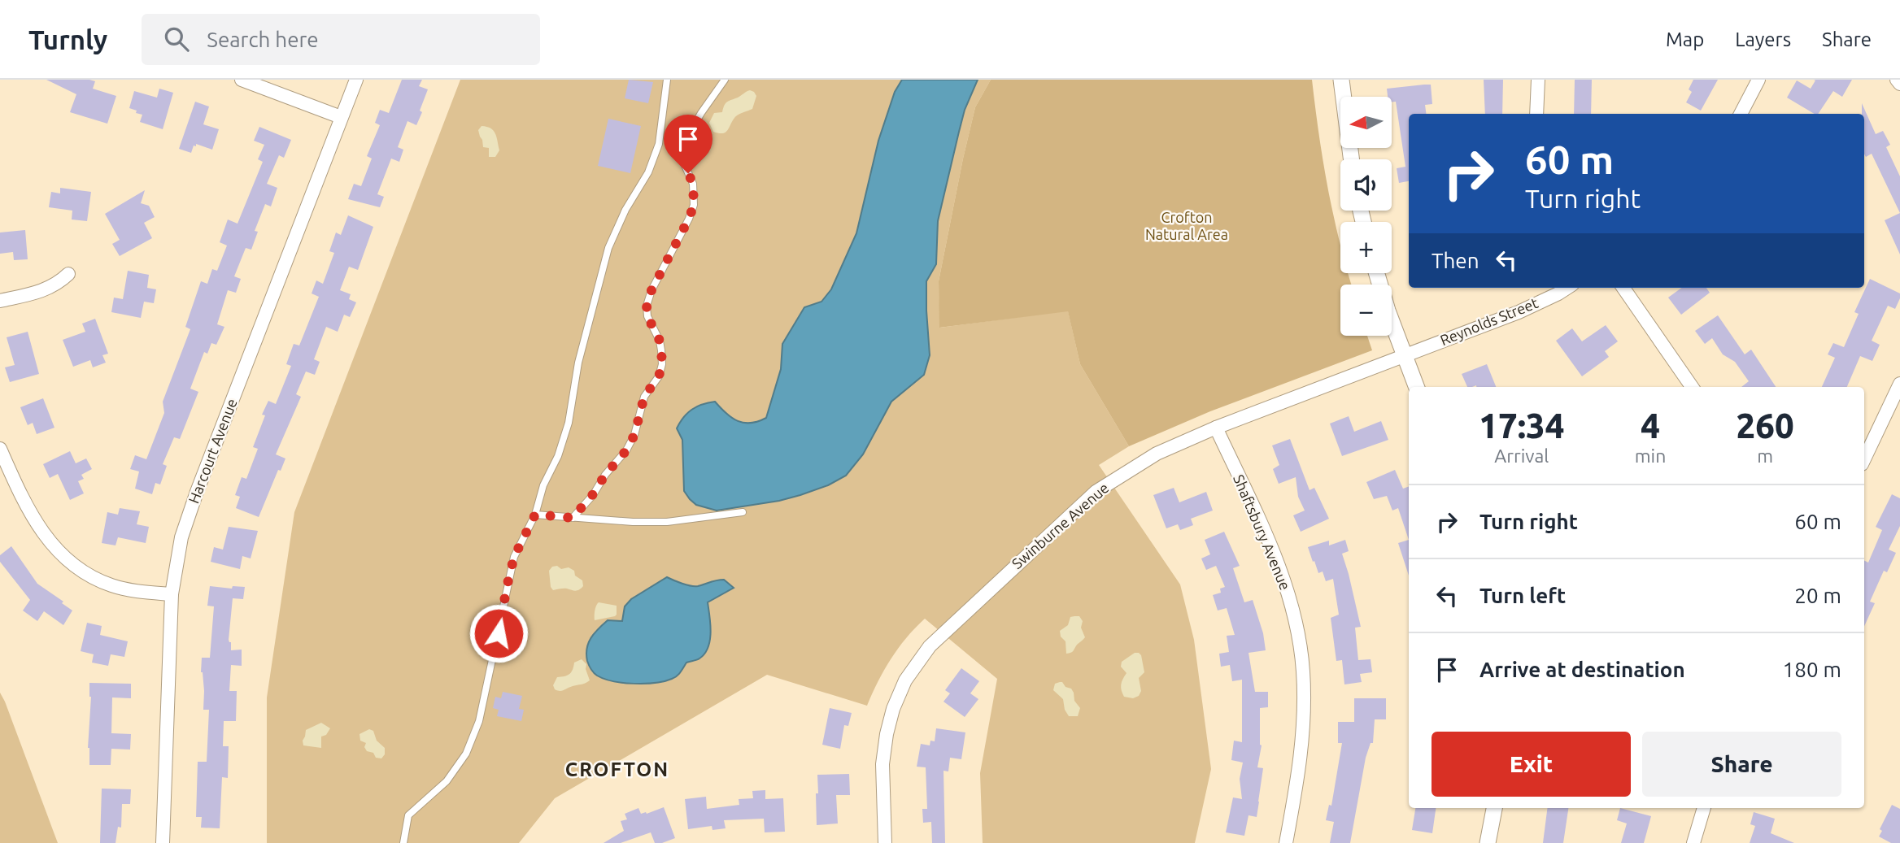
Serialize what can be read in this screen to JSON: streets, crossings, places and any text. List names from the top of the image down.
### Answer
{
  "streets": {
    "street": [
      "Reynolds Street",
      "Harcourt Avenue",
      "Swinburne Avenue",
      "Shaftsbury Avenue"
    ]
  },
  "crossings": [
    ["Reynolds Street", "Swinburne Avenue"],
    ["Swinburne Avenue", "Shaftsbury Avenue"]
  ],
  "districts": ["CROFTON"],
  "parks": ["Crofton Natural Area"],
  "north": "left",
  "page": {
    "header": "Turnly",
    "search": "Search here",
    "nav": ["Map", "Layers", "Share"],
    "map_buttons": ["+", "−"],
    "turn": ["60 m", "Turn right"],
    "then": "Then",
    "eta": [
      "17:34",
      "Arrival",
      "4",
      "min",
      "260",
      "m"
    ],
    "list": [
      {
        "name": "Turn right",
        "value": "60 m"
      },
      {
        "name": "Turn left",
        "value": "20 m"
      },
      {
        "name": "Arrive at destination",
        "value": "180 m"
      }
    ],
    "buttons": ["Exit", "Share"]
  }
}
